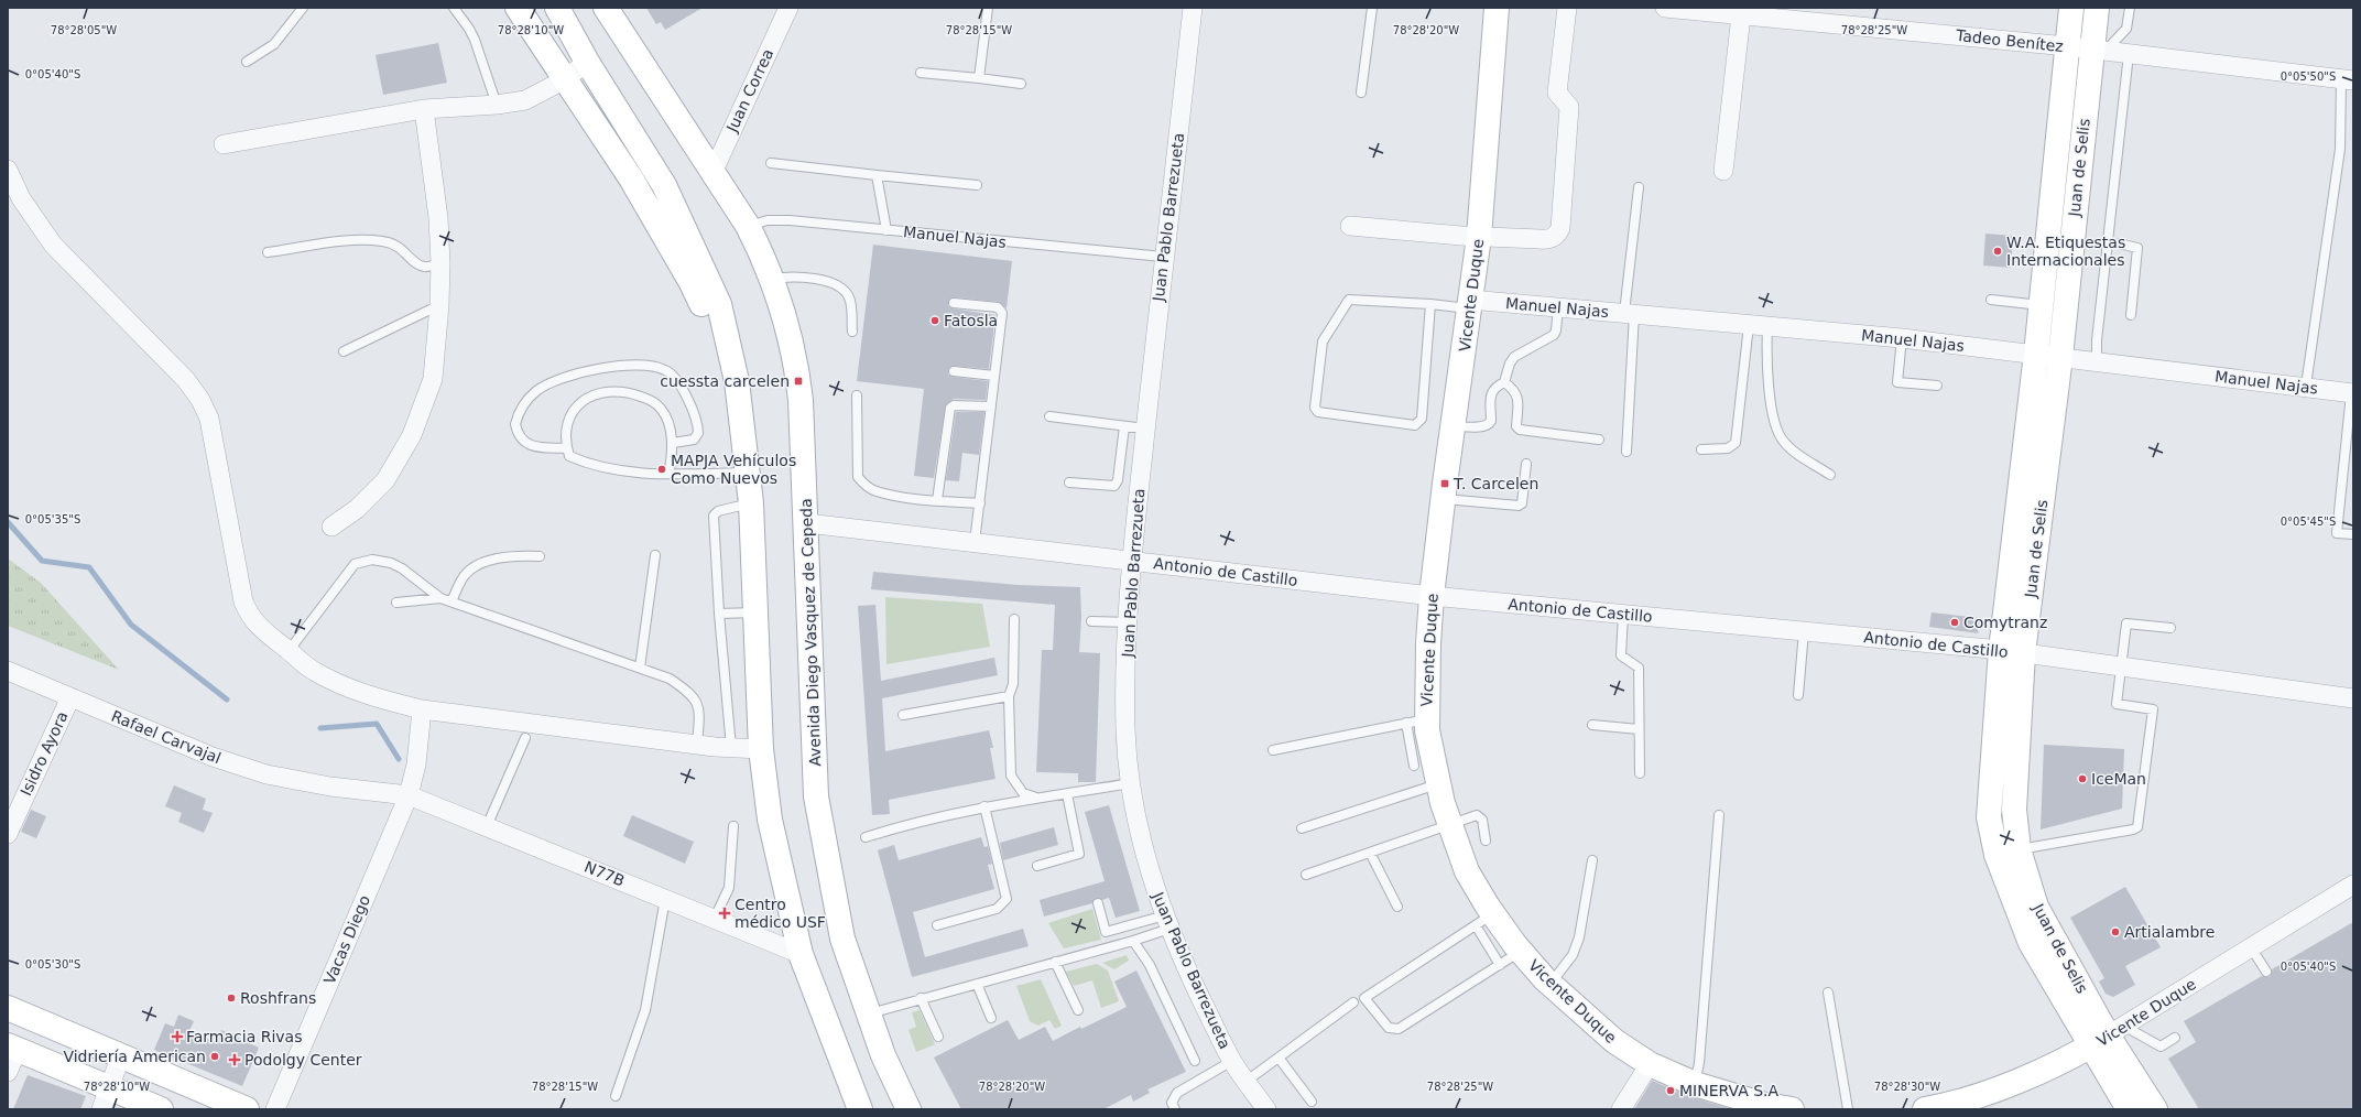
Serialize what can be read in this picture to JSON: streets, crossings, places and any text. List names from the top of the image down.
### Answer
{
  "streets": {
    "main road": ["Juan de Selis", "Vicente Duque", "Avenida Diego Vasquez de Cepeda"],
    "street": [
      "Tadeo Benítez",
      "Juan Correa",
      "Juan Pablo Barrezueta",
      "Manuel Najas",
      "Antonio de Castillo",
      "Rafael Carvajal",
      "Isidro Ayora",
      "N77B",
      "Vacas Diego"
    ]
  },
  "crossings": [
    ["Tadeo Benítez", "Juan de Selis"],
    ["Juan Correa", "Avenida Diego Vasquez de Cepeda"],
    ["Juan de Selis", "Manuel Najas"],
    ["Juan de Selis", "Vicente Duque"],
    ["Juan de Selis", "Antonio de Castillo"],
    ["Juan Pablo Barrezueta", "Manuel Najas"],
    ["Juan Pablo Barrezueta", "Antonio de Castillo"],
    ["Manuel Najas", "Vicente Duque"],
    ["Manuel Najas", "Avenida Diego Vasquez de Cepeda"],
    ["Vicente Duque", "Antonio de Castillo"],
    ["Antonio de Castillo", "Avenida Diego Vasquez de Cepeda"],
    ["Rafael Carvajal", "Isidro Ayora"],
    ["Rafael Carvajal", "N77B"],
    ["Rafael Carvajal", "Vacas Diego"],
    ["N77B", "Vacas Diego"]
  ],
  "places": {
    "other": [
      "W.A. Etiquestas Internacionales",
      "Fatosla",
      "MAPJA Vehículos Como Nuevos",
      "Comytranz",
      "IceMan",
      "Artialambre",
      "Roshfrans",
      "Vidriería American",
      "MINERVA S.A"
    ],
    "transit": ["cuessta carcelen", "T. Carcelen"],
    "health": ["Centro médico USF", "Farmacia Rivas", "Podolgy Center"]
  },
  "coordinates": [
    "78°28'05\"W",
    "78°28'10\"W",
    "78°28'15\"W",
    "78°28'20\"W",
    "78°28'25\"W",
    "0°05'40\"S",
    "0°05'50\"S",
    "0°05'35\"S",
    "0°05'45\"S",
    "0°05'30\"S",
    "78°28'30\"W"
  ]
}
